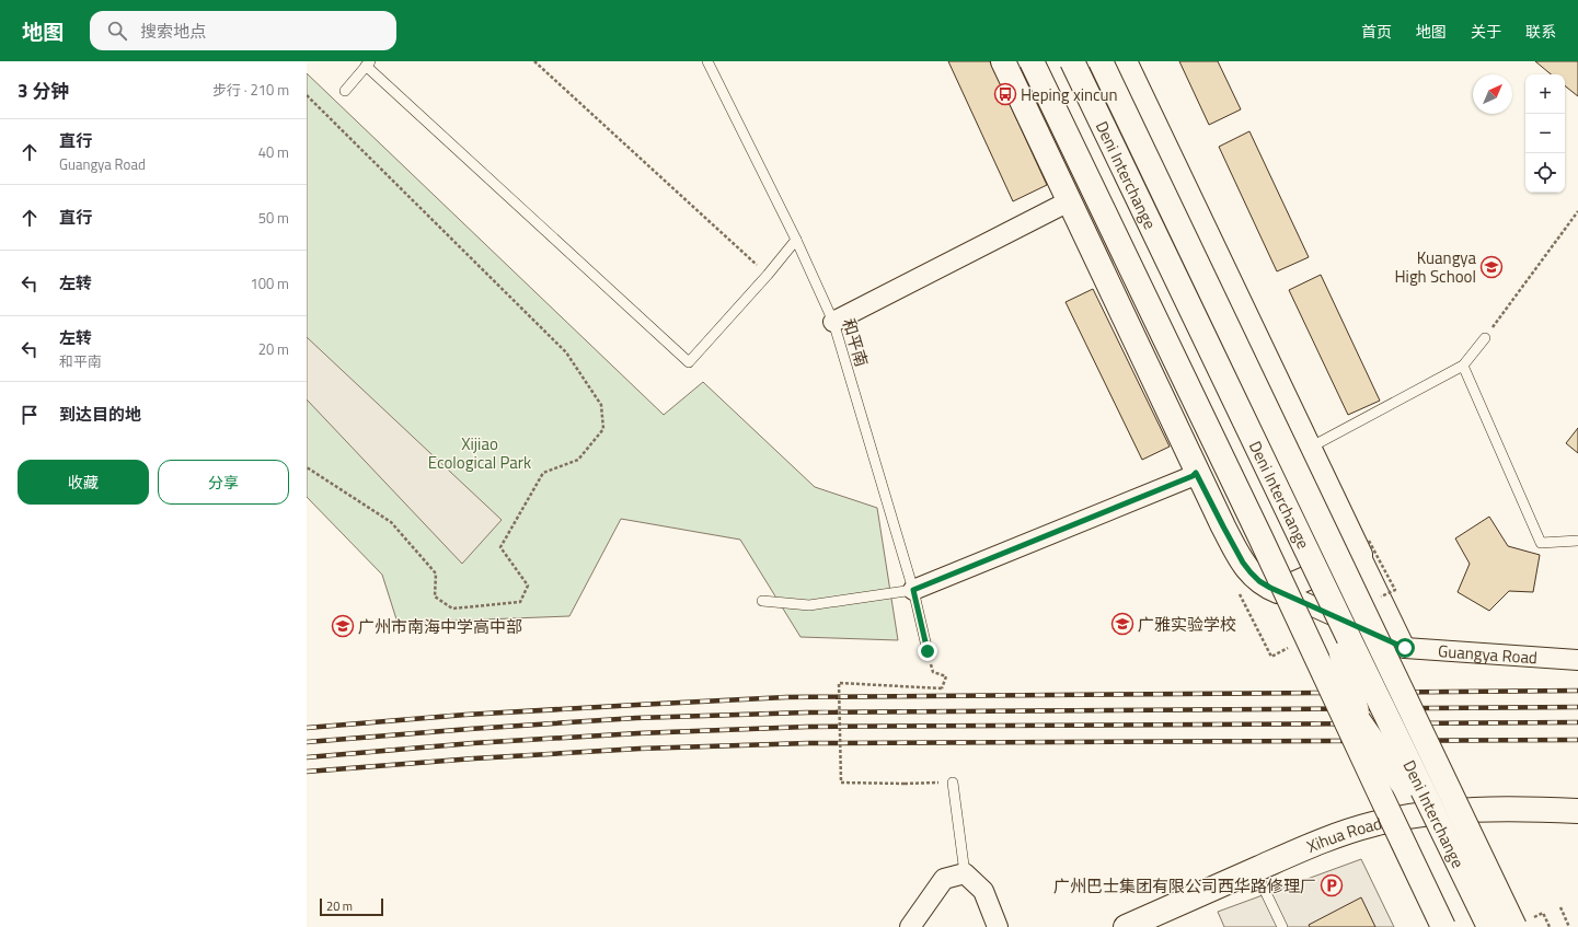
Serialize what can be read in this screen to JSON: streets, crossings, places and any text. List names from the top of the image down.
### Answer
{
  "streets": {
    "main road": ["Deni Interchange", "Xihua Road"],
    "street": ["Guangya Road"],
    "lane": ["和平南"]
  },
  "parks": ["Xijiao Ecological Park"],
  "places": {
    "bus stop": ["Heping xincun"],
    "school or university": ["Kuangya High School", "广雅实验学校", "广州市南海中学高中部"],
    "parking": ["广州巴士集团有限公司西华路修理厂"]
  },
  "scale_bar": "20 m",
  "north": "top right",
  "page": {
    "header": "地图",
    "search": "搜索地点",
    "nav": [
      "首页",
      "地图",
      "关于",
      "联系"
    ],
    "heading": ["3 分钟", "步行 · 210 m"],
    "map_buttons": ["+", "−"],
    "list": [
      ["直行", "Guangya Road", "40 m"],
      ["直行", "50 m"],
      ["左转", "100 m"],
      ["左转", "和平南", "20 m"],
      "到达目的地"
    ],
    "buttons": ["收藏", "分享"],
    "scale": "20 m"
  }
}
